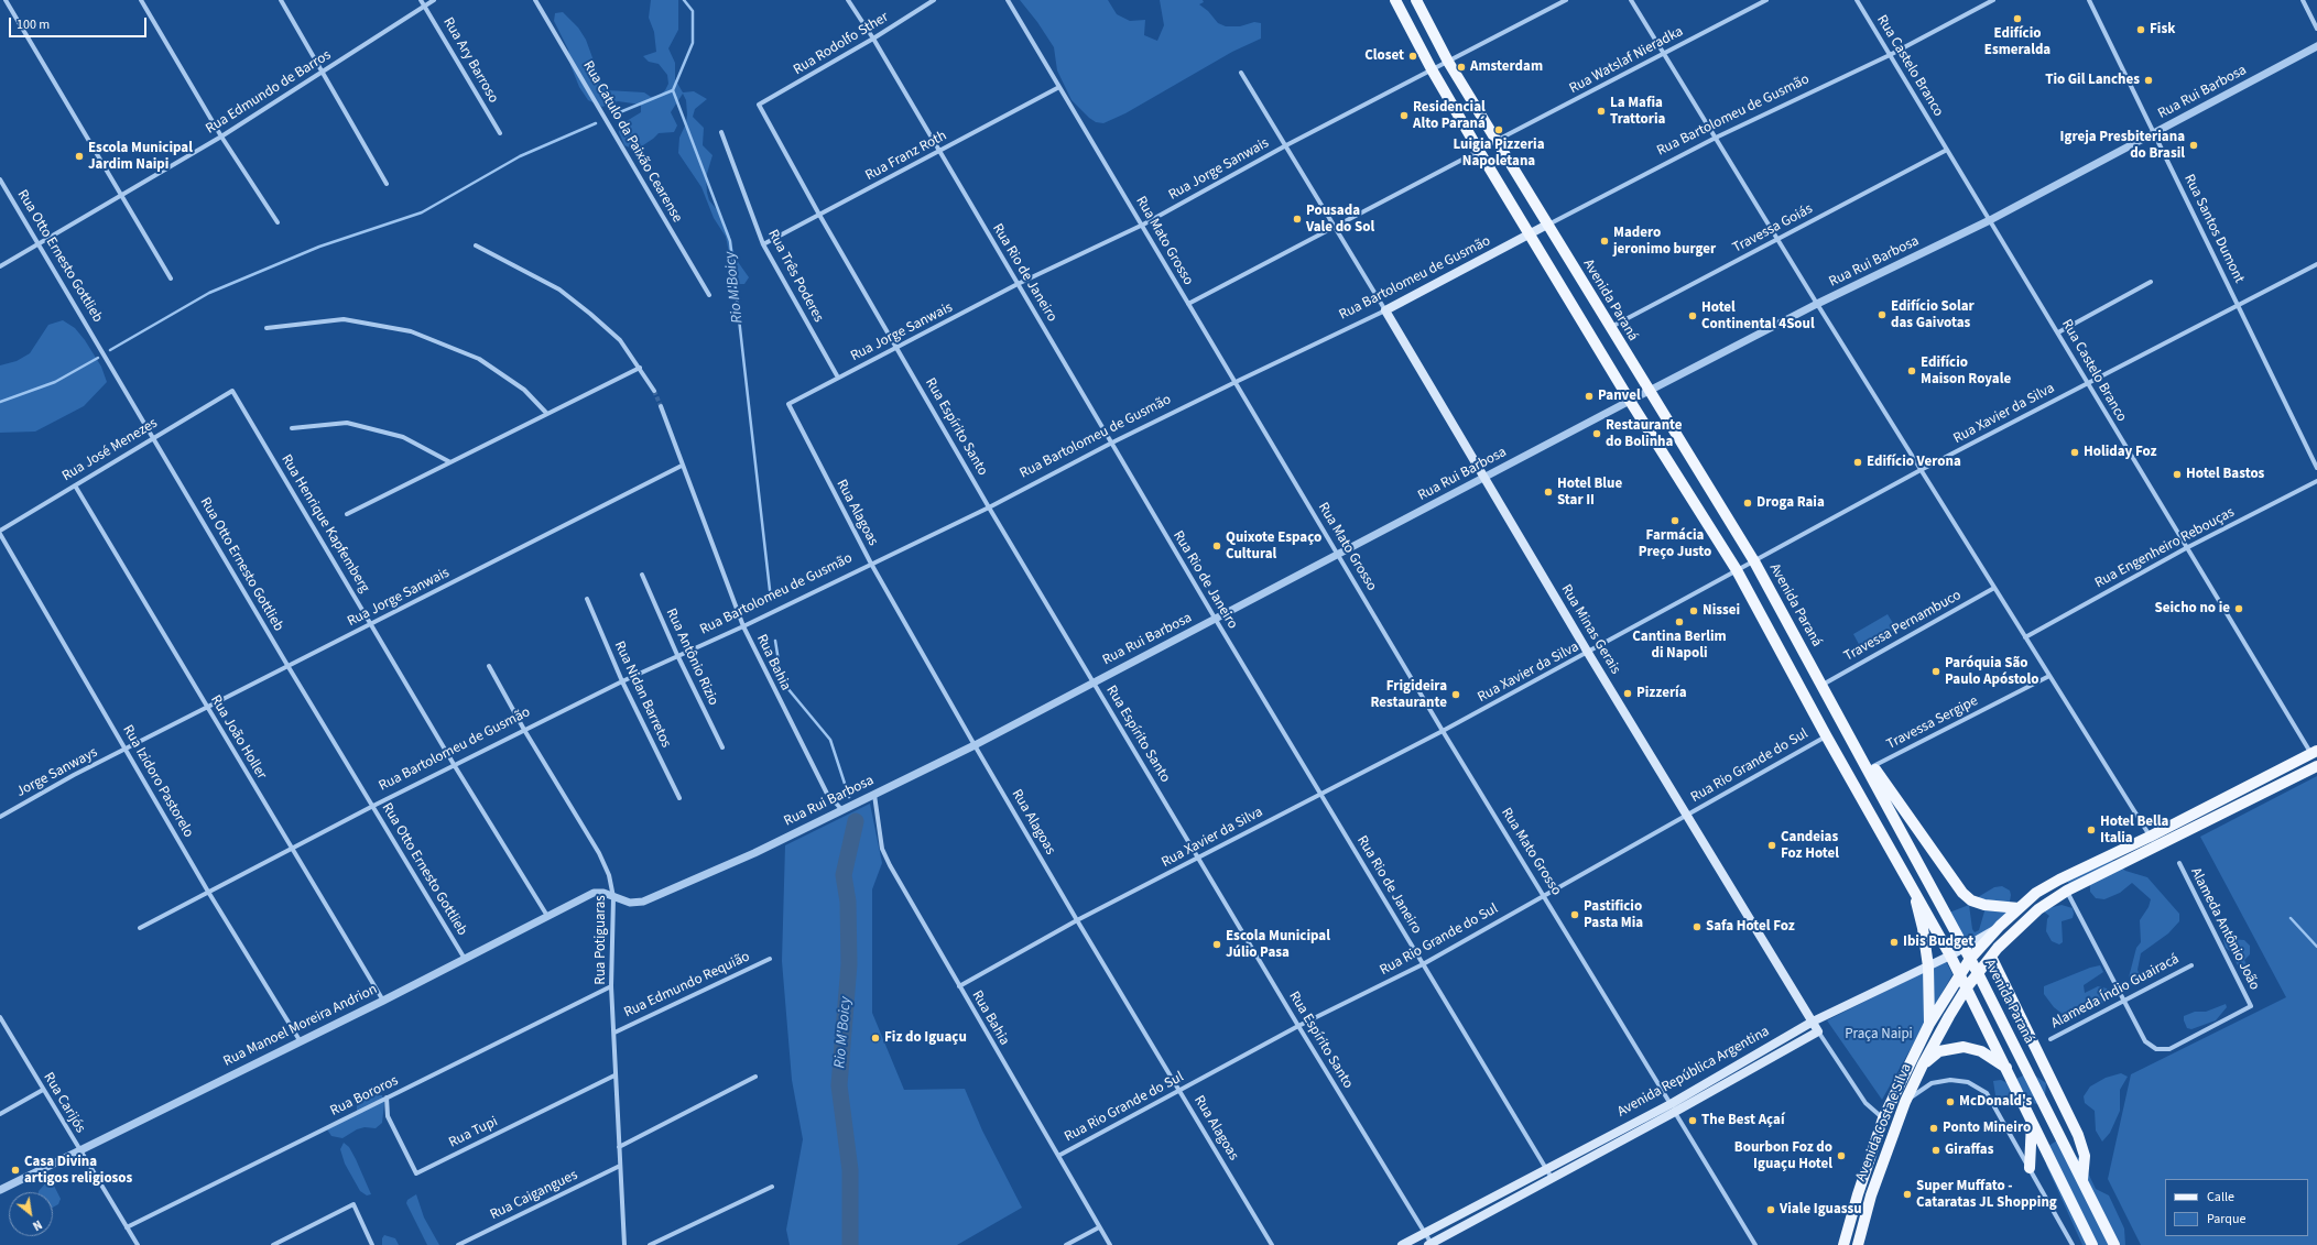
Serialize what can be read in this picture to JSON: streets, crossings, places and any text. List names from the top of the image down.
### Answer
{
  "streets": {
    "main road": [
      "Rua Bartolomeu de Gusmão",
      "Avenida Paraná",
      "Rua Minas Gerais",
      "Avenida República Argentina",
      "Avenida Costa e Silva"
    ],
    "street": [
      "Rua Rodolfo Sther",
      "Rua Ary Barroso",
      "Rua Watslaf Nieradka",
      "Rua Castelo Branco",
      "Rua Edmundo de Barros",
      "Rua Rui Barbosa",
      "Rua Catulo da Paixão Cearense",
      "Rua Franz Roth",
      "Rua Jorge Sanwais",
      "Travessa Goiás",
      "Rua Santos Dumont",
      "Rua Mato Grosso",
      "Rua Otto Ernesto Gottlieb",
      "Rua Rio de Janeiro",
      "Rua Três Poderes",
      "Rua Xavier da Silva",
      "Rua Espírito Santo",
      "Rua José Menezes",
      "Rua Alagoas",
      "Rua Henrique Kapfemberg",
      "Rua Engenheiro Rebouças",
      "Travessa Pernambuco",
      "Rua Antônio Rizio",
      "Rua Bahia",
      "Rua Nidan Barretos",
      "Travessa Sergipe",
      "Rua João Holler",
      "Rua Rio Grande do Sul",
      "Jorge Sanways",
      "Rua Izidoro Pastorelo",
      "Alameda Antônio João",
      "Rua Potiguaras",
      "Rua Edmundo Requião",
      "Alameda Índio Guairacá",
      "Rua Manoel Moreira Andrion",
      "Rua Bororos",
      "Rua Carijós",
      "Rua Tupi",
      "Rua Caigangues"
    ]
  },
  "crossings": [
    ["Rua Rodolfo Sther", "Rua Rio de Janeiro"],
    ["Rua Rodolfo Sther", "Rua Espírito Santo"],
    ["Rua Ary Barroso", "Rua Edmundo de Barros"],
    ["Rua Watslaf Nieradka", "Avenida Paraná"],
    ["Rua Castelo Branco", "Rua Rui Barbosa"],
    ["Rua Castelo Branco", "Rua Bartolomeu de Gusmão"],
    ["Rua Castelo Branco", "Travessa Goiás"],
    ["Rua Castelo Branco", "Rua Xavier da Silva"],
    ["Rua Castelo Branco", "Rua Engenheiro Rebouças"],
    ["Rua Castelo Branco", "Avenida República Argentina"],
    ["Rua Edmundo de Barros", "Rua Otto Ernesto Gottlieb"],
    ["Rua Rui Barbosa", "Rua Santos Dumont"],
    ["Rua Rui Barbosa", "Rua Mato Grosso"],
    ["Rua Rui Barbosa", "Rua Rio de Janeiro"],
    ["Rua Rui Barbosa", "Avenida Paraná"],
    ["Rua Rui Barbosa", "Rua Espírito Santo"],
    ["Rua Rui Barbosa", "Rua Alagoas"],
    ["Rua Rui Barbosa", "Rua Minas Gerais"],
    ["Rua Rui Barbosa", "Rua Bahia"],
    ["Rua Rui Barbosa", "Rua Potiguaras"],
    ["Rua Rui Barbosa", "Rua Manoel Moreira Andrion"],
    ["Rua Bartolomeu de Gusmão", "Rua Mato Grosso"],
    ["Rua Bartolomeu de Gusmão", "Rua Otto Ernesto Gottlieb"],
    ["Rua Bartolomeu de Gusmão", "Rua Rio de Janeiro"],
    ["Rua Bartolomeu de Gusmão", "Avenida Paraná"],
    ["Rua Bartolomeu de Gusmão", "Rua Espírito Santo"],
    ["Rua Bartolomeu de Gusmão", "Rua Alagoas"],
    ["Rua Bartolomeu de Gusmão", "Rua Henrique Kapfemberg"],
    ["Rua Bartolomeu de Gusmão", "Rua Minas Gerais"],
    ["Rua Bartolomeu de Gusmão", "Rua Antônio Rizio"],
    ["Rua Bartolomeu de Gusmão", "Rua Bahia"],
    ["Rua Bartolomeu de Gusmão", "Rua Nidan Barretos"],
    ["Rua Bartolomeu de Gusmão", "Rua João Holler"],
    ["Rua Bartolomeu de Gusmão", "Rua Izidoro Pastorelo"],
    ["Rua Bartolomeu de Gusmão", "Rua Potiguaras"],
    ["Rua Franz Roth", "Rua Mato Grosso"],
    ["Rua Franz Roth", "Rua Rio de Janeiro"],
    ["Rua Franz Roth", "Rua Três Poderes"],
    ["Rua Franz Roth", "Rua Espírito Santo"],
    ["Rua Jorge Sanwais", "Rua Mato Grosso"],
    ["Rua Jorge Sanwais", "Rua Otto Ernesto Gottlieb"],
    ["Rua Jorge Sanwais", "Rua Rio de Janeiro"],
    ["Rua Jorge Sanwais", "Rua Três Poderes"],
    ["Rua Jorge Sanwais", "Avenida Paraná"],
    ["Rua Jorge Sanwais", "Rua Espírito Santo"],
    ["Rua Jorge Sanwais", "Rua Alagoas"],
    ["Rua Jorge Sanwais", "Rua Henrique Kapfemberg"],
    ["Rua Jorge Sanwais", "Rua Minas Gerais"],
    ["Rua Jorge Sanwais", "Rua Bahia"],
    ["Rua Jorge Sanwais", "Rua João Holler"],
    ["Rua Jorge Sanwais", "Jorge Sanways"],
    ["Rua Jorge Sanwais", "Rua Izidoro Pastorelo"],
    ["Travessa Goiás", "Avenida Paraná"],
    ["Rua Santos Dumont", "Rua Xavier da Silva"],
    ["Rua Mato Grosso", "Rua Xavier da Silva"],
    ["Rua Mato Grosso", "Rua Rio Grande do Sul"],
    ["Rua Mato Grosso", "Avenida República Argentina"],
    ["Rua Otto Ernesto Gottlieb", "Rua José Menezes"],
    ["Rua Otto Ernesto Gottlieb", "Rua Manoel Moreira Andrion"],
    ["Rua Rio de Janeiro", "Rua Xavier da Silva"],
    ["Rua Rio de Janeiro", "Rua Rio Grande do Sul"],
    ["Rua Rio de Janeiro", "Avenida República Argentina"],
    ["Avenida Paraná", "Rua Xavier da Silva"],
    ["Avenida Paraná", "Travessa Pernambuco"],
    ["Avenida Paraná", "Avenida República Argentina"],
    ["Avenida Paraná", "Avenida Costa e Silva"],
    ["Rua Xavier da Silva", "Rua Espírito Santo"],
    ["Rua Xavier da Silva", "Rua Alagoas"],
    ["Rua Xavier da Silva", "Rua Minas Gerais"],
    ["Rua Xavier da Silva", "Rua Bahia"],
    ["Rua Espírito Santo", "Rua Rio Grande do Sul"],
    ["Rua Espírito Santo", "Avenida República Argentina"],
    ["Rua José Menezes", "Rua Henrique Kapfemberg"],
    ["Rua José Menezes", "Rua João Holler"],
    ["Rua José Menezes", "Rua Izidoro Pastorelo"],
    ["Rua Alagoas", "Rua Rio Grande do Sul"],
    ["Rua Henrique Kapfemberg", "Rua Manoel Moreira Andrion"],
    ["Rua Minas Gerais", "Rua Rio Grande do Sul"],
    ["Rua Minas Gerais", "Avenida República Argentina"],
    ["Rua Minas Gerais", "Avenida Costa e Silva"],
    ["Rua Bahia", "Rua Rio Grande do Sul"],
    ["Rua João Holler", "Rua Manoel Moreira Andrion"],
    ["Jorge Sanways", "Rua Izidoro Pastorelo"],
    ["Rua Izidoro Pastorelo", "Rua Manoel Moreira Andrion"],
    ["Alameda Antônio João", "Alameda Índio Guairacá"],
    ["Rua Potiguaras", "Rua Edmundo Requião"],
    ["Rua Potiguaras", "Rua Manoel Moreira Andrion"],
    ["Rua Potiguaras", "Rua Bororos"],
    ["Rua Potiguaras", "Rua Tupi"],
    ["Rua Potiguaras", "Rua Caigangues"],
    ["Rua Manoel Moreira Andrion", "Rua Carijós"],
    ["Avenida República Argentina", "Avenida Costa e Silva"],
    ["Rua Bororos", "Rua Carijós"],
    ["Rua Bororos", "Rua Tupi"]
  ],
  "water": ["Rio M'Boicy"],
  "parks": ["Praça Naipi"],
  "places": [
    "Edifício Esmeralda",
    "Fisk",
    "Closet",
    "Amsterdam",
    "Tio Gil Lanches",
    "La Mafia Trattoria",
    "Residencial Alto Paraná",
    "Luigia Pizzeria Napoletana",
    "Igreja Presbiteriana do Brasil",
    "Escola Municipal Jardim Naipi",
    "Pousada Vale do Sol",
    "Madero jeronimo burger",
    "Edifício Solar das Gaivotas",
    "Hotel Continental 4Soul",
    "Edifício Maison Royale",
    "Panvel",
    "Restaurante do Bolinha",
    "Holiday Foz",
    "Edifício Verona",
    "Hotel Bastos",
    "Hotel Blue Star II",
    "Droga Raia",
    "Farmácia Preço Justo",
    "Quixote Espaço Cultural",
    "Seicho no ie",
    "Nissei",
    "Cantina Berlim di Napoli",
    "Paróquia São Paulo Apóstolo",
    "Pizzería",
    "Frigideira Restaurante",
    "Hotel Bella Italia",
    "Candeias Foz Hotel",
    "Pastificio Pasta Mia",
    "Safa Hotel Foz",
    "Ibis Budget",
    "Escola Municipal Júlio Pasa",
    "Fiz do Iguaçu",
    "McDonald's",
    "The Best Açaí",
    "Ponto Mineiro",
    "Giraffas",
    "Bourbon Foz do Iguaçu Hotel",
    "Casa Divina artigos religiosos",
    "Super Muffato - Cataratas JL Shopping",
    "Viale Iguassu"
  ],
  "legend": ["Calle", "Parque"],
  "scale_bar": "100 m",
  "north": "bottom right"
}
